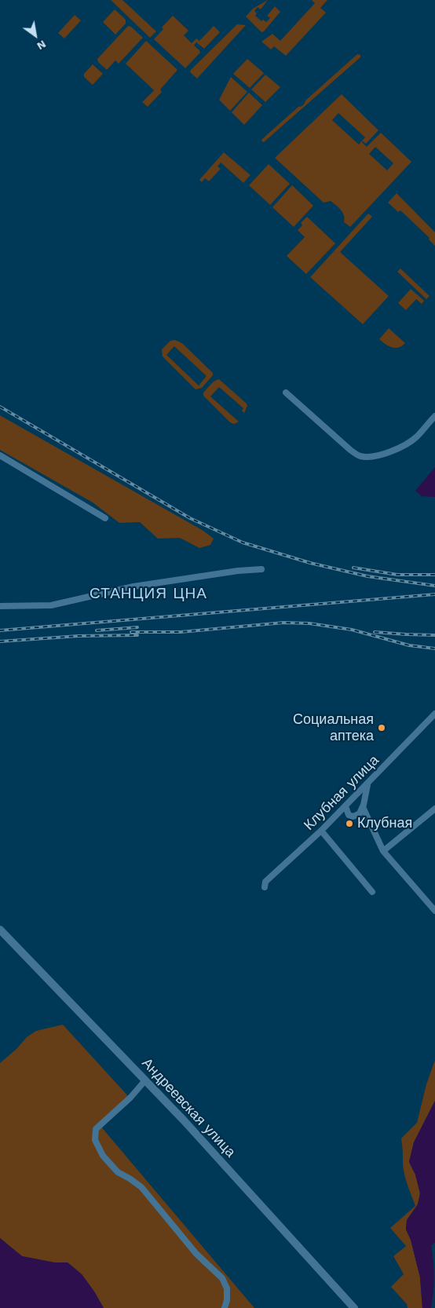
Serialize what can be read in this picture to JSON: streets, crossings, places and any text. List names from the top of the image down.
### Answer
{
  "streets": {
    "street": ["Клубная улица", "Андреевская улица"]
  },
  "districts": ["СТАНЦИЯ ЦНА"],
  "places": ["Социальная аптека", "Клубная"],
  "north": "bottom right"
}
